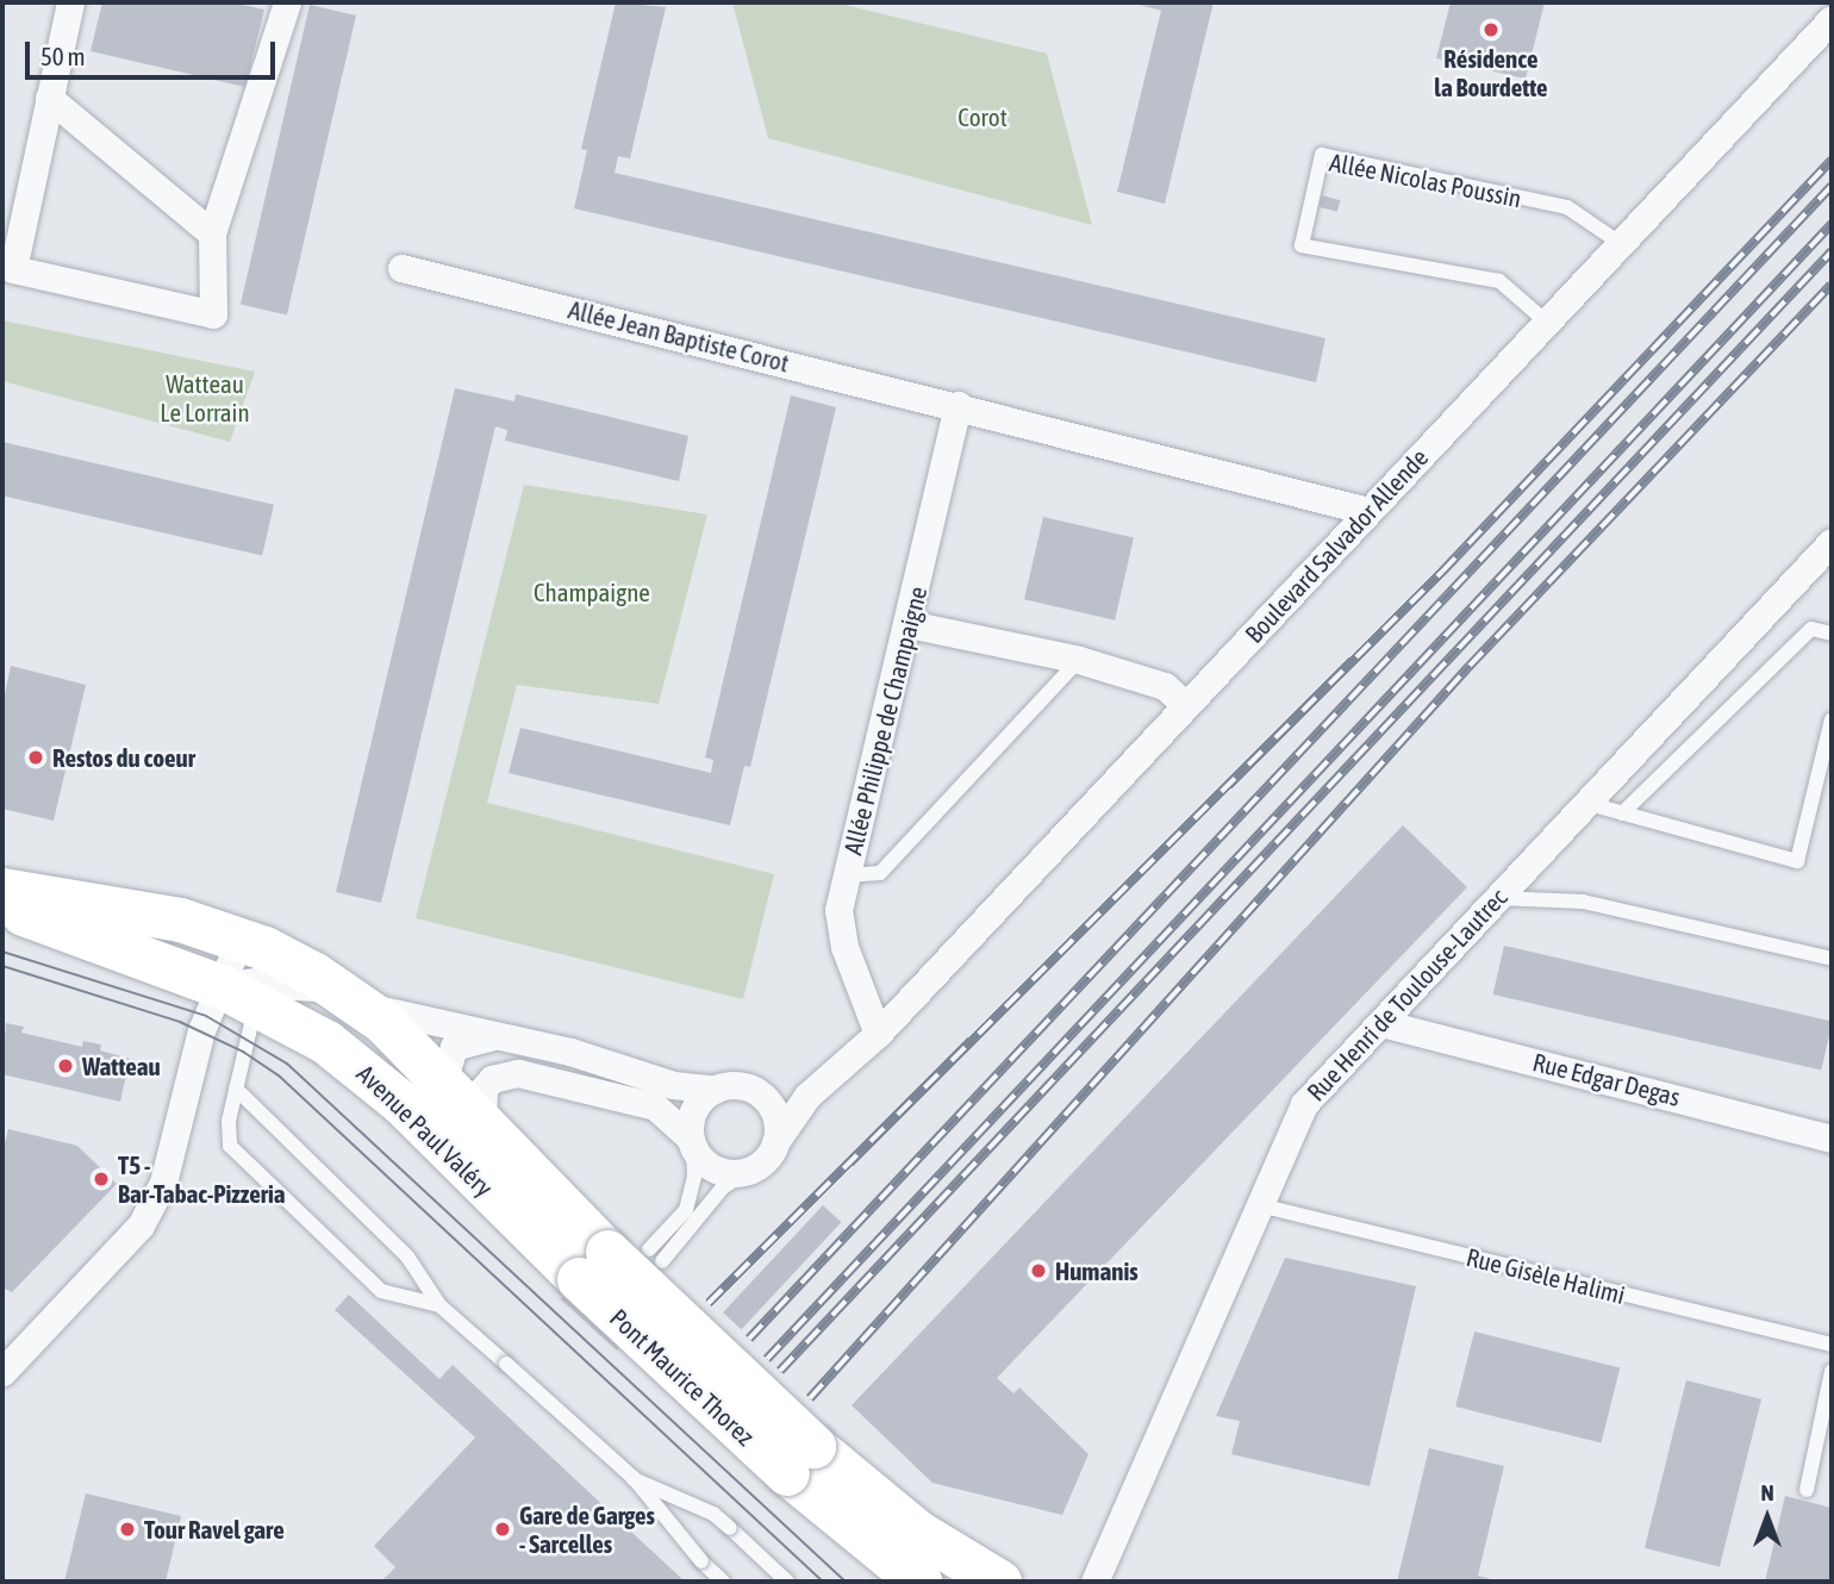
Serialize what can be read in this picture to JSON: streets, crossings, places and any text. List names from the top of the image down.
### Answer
{
  "streets": {
    "main road": ["Avenue Paul Valéry", "Pont Maurice Thorez"],
    "street": [
      "Allée Jean Baptiste Corot",
      "Boulevard Salvador Allende",
      "Allée Philippe de Champaigne",
      "Rue Henri de Toulouse-Lautrec",
      "Rue Edgar Degas"
    ],
    "lane": ["Allée Nicolas Poussin", "Rue Gisèle Halimi"]
  },
  "crossings": [
    ["Allée Nicolas Poussin", "Boulevard Salvador Allende"],
    ["Allée Jean Baptiste Corot", "Boulevard Salvador Allende"],
    ["Allée Jean Baptiste Corot", "Allée Philippe de Champaigne"],
    ["Boulevard Salvador Allende", "Allée Philippe de Champaigne"],
    ["Boulevard Salvador Allende", "Avenue Paul Valéry"],
    ["Rue Henri de Toulouse-Lautrec", "Rue Edgar Degas"],
    ["Rue Henri de Toulouse-Lautrec", "Rue Gisèle Halimi"],
    ["Avenue Paul Valéry", "Pont Maurice Thorez"]
  ],
  "parks": ["Corot", "Watteau Le Lorrain", "Champaigne"],
  "places": [
    "Résidence la Bourdette",
    "Restos du coeur",
    "Watteau",
    "T5 - Bar-Tabac-Pizzeria",
    "Humanis",
    "Tour Ravel gare",
    "Gare de Garges - Sarcelles"
  ],
  "scale_bar": "50 m",
  "north": "top"
}
